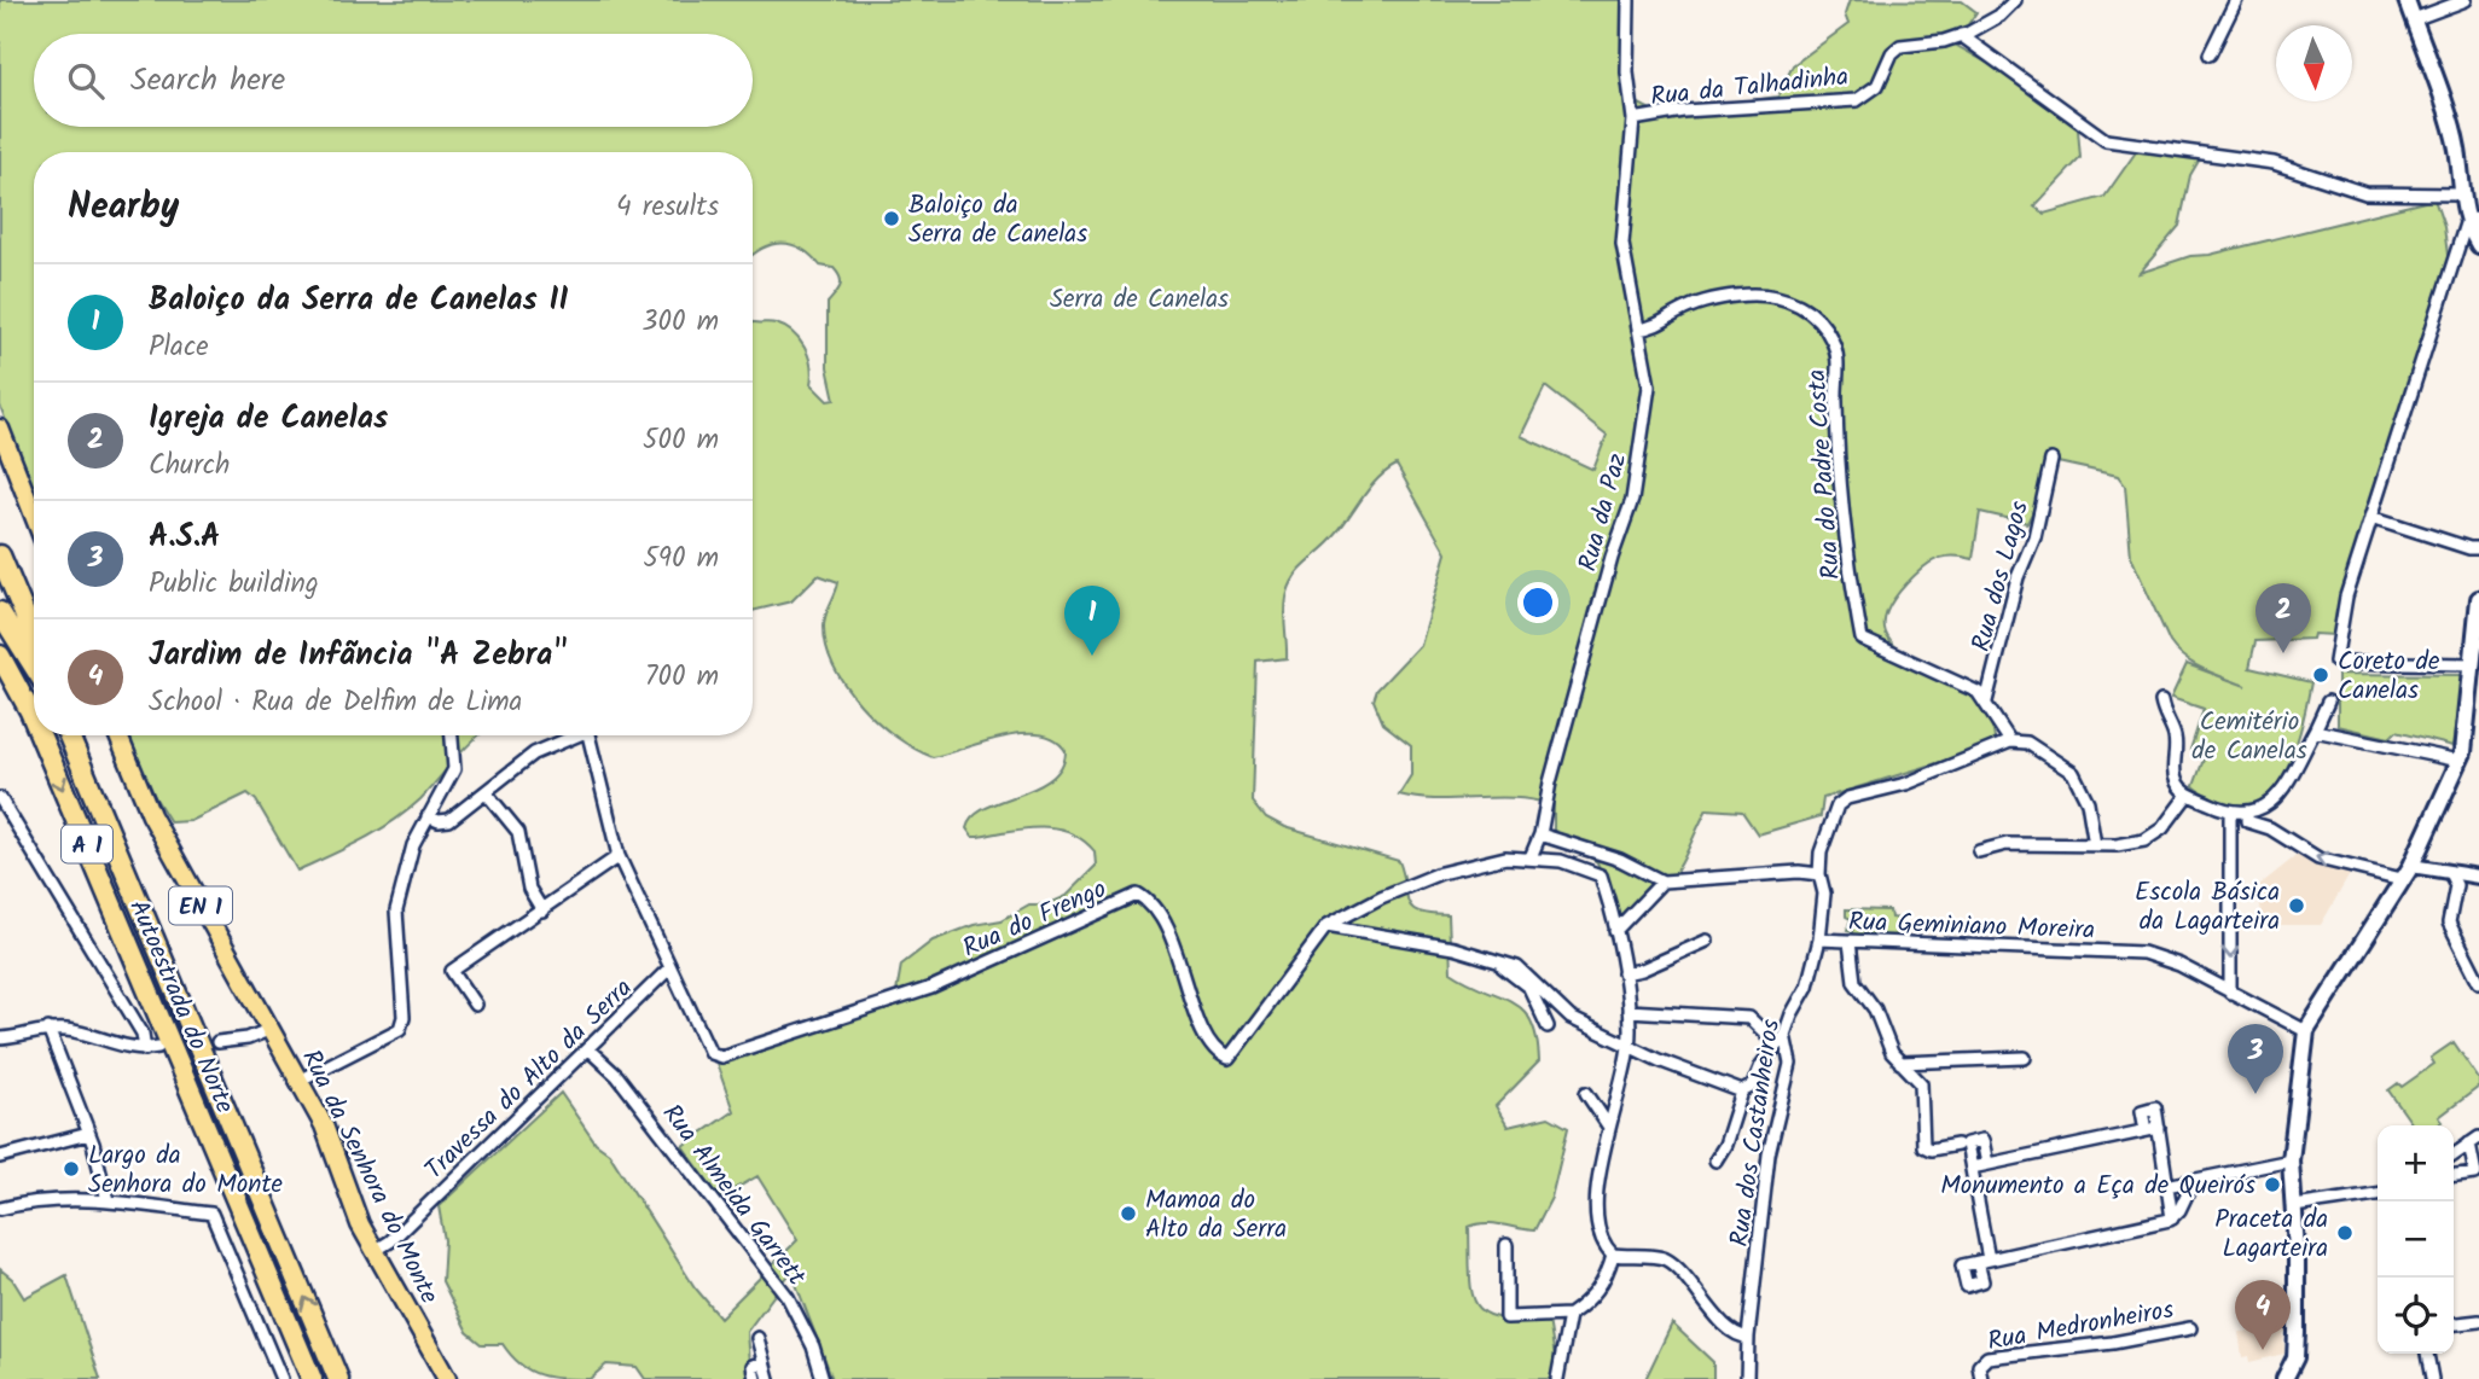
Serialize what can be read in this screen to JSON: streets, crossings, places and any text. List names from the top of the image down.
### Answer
{
  "streets": {
    "highway": ["A 1", "Autoestrada do Norte"],
    "main road": ["EN 1", "Rua da Senhora do Monte"],
    "street": [
      "Rua da Talhadinha",
      "Rua do Padre Costa",
      "Rua da Paz",
      "Rua dos Lagos",
      "Rua do Frengo",
      "Rua Geminiano Moreira",
      "Travessa do Alto da Serra",
      "Rua dos Castanheiros",
      "Rua Almeida Garrett",
      "Rua Medronheiros"
    ]
  },
  "crossings": [
    ["Rua da Talhadinha", "Rua da Paz"],
    ["Rua do Padre Costa", "Rua da Paz"],
    ["Rua do Padre Costa", "Rua dos Lagos"],
    ["Rua do Padre Costa", "Rua dos Castanheiros"],
    ["Rua da Paz", "Rua do Frengo"],
    ["Rua do Frengo", "Travessa do Alto da Serra"],
    ["Rua Geminiano Moreira", "Rua dos Castanheiros"],
    ["Travessa do Alto da Serra", "Rua da Senhora do Monte"],
    ["Travessa do Alto da Serra", "Rua Almeida Garrett"]
  ],
  "parks": ["Serra de Canelas", "Cemitério de Canelas"],
  "places": [
    "Baloiço da Serra de Canelas",
    "Coreto de Canelas",
    "Escola Básica da Lagarteira",
    "Largo da Senhora do Monte",
    "Monumento a Eça de Queirós",
    "Mamoa do Alto da Serra",
    "Praceta da Lagarteira"
  ],
  "north": "bottom",
  "page": {
    "search": "Search here",
    "heading": ["Nearby", "4 results"],
    "list": [
      {
        "mark": "1",
        "name": "Baloiço da Serra de Canelas II",
        "note": "Place",
        "value": "300 m"
      },
      {
        "mark": "2",
        "name": "Igreja de Canelas",
        "note": "Church",
        "value": "500 m"
      },
      {
        "mark": "3",
        "name": "A.S.A",
        "note": "Public building",
        "value": "590 m"
      },
      {
        "mark": "4",
        "name": "Jardim de Infãncia \"A Zebra\"",
        "note": "School · Rua de Delfim de Lima",
        "value": "700 m"
      }
    ],
    "pins": [
      "2",
      "1",
      "3",
      "4"
    ],
    "map_buttons": ["+", "−"]
  }
}
